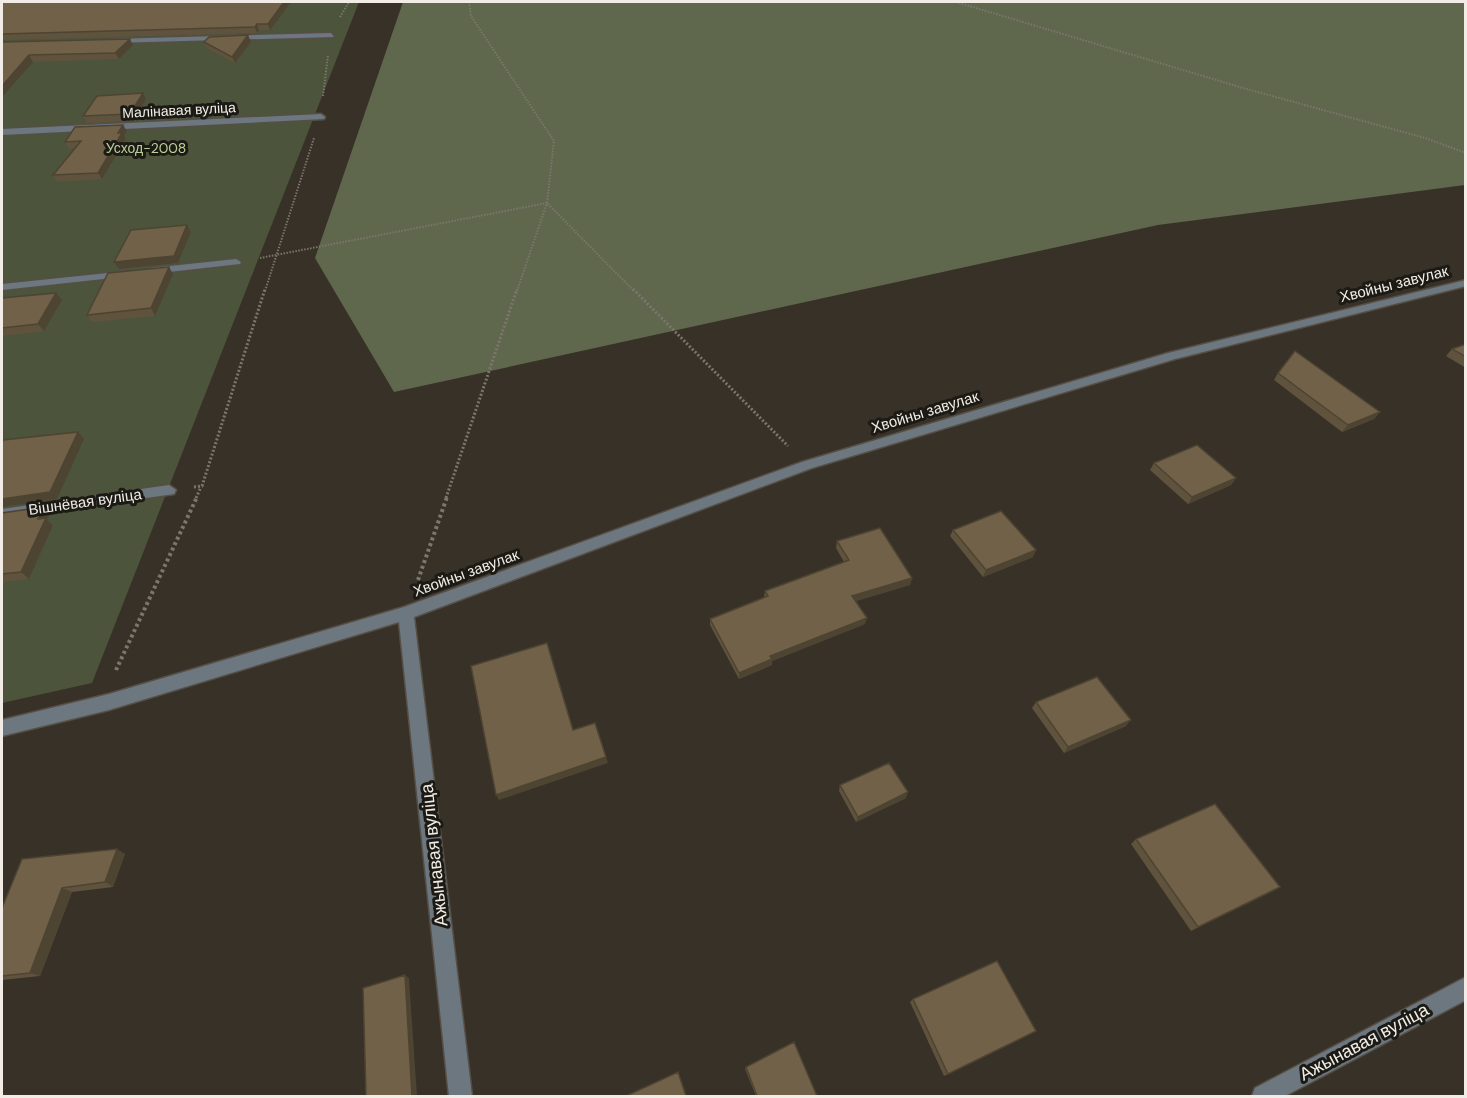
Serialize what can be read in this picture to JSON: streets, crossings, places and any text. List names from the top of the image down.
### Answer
{
  "streets": {
    "street": [
      "Малінавая вуліца",
      "Хвойны завулак",
      "Вішнёвая вуліца",
      "Ажынавая вуліца"
    ]
  },
  "crossings": [
    ["Хвойны завулак", "Ажынавая вуліца"]
  ],
  "parks": ["Усход-2008"]
}
